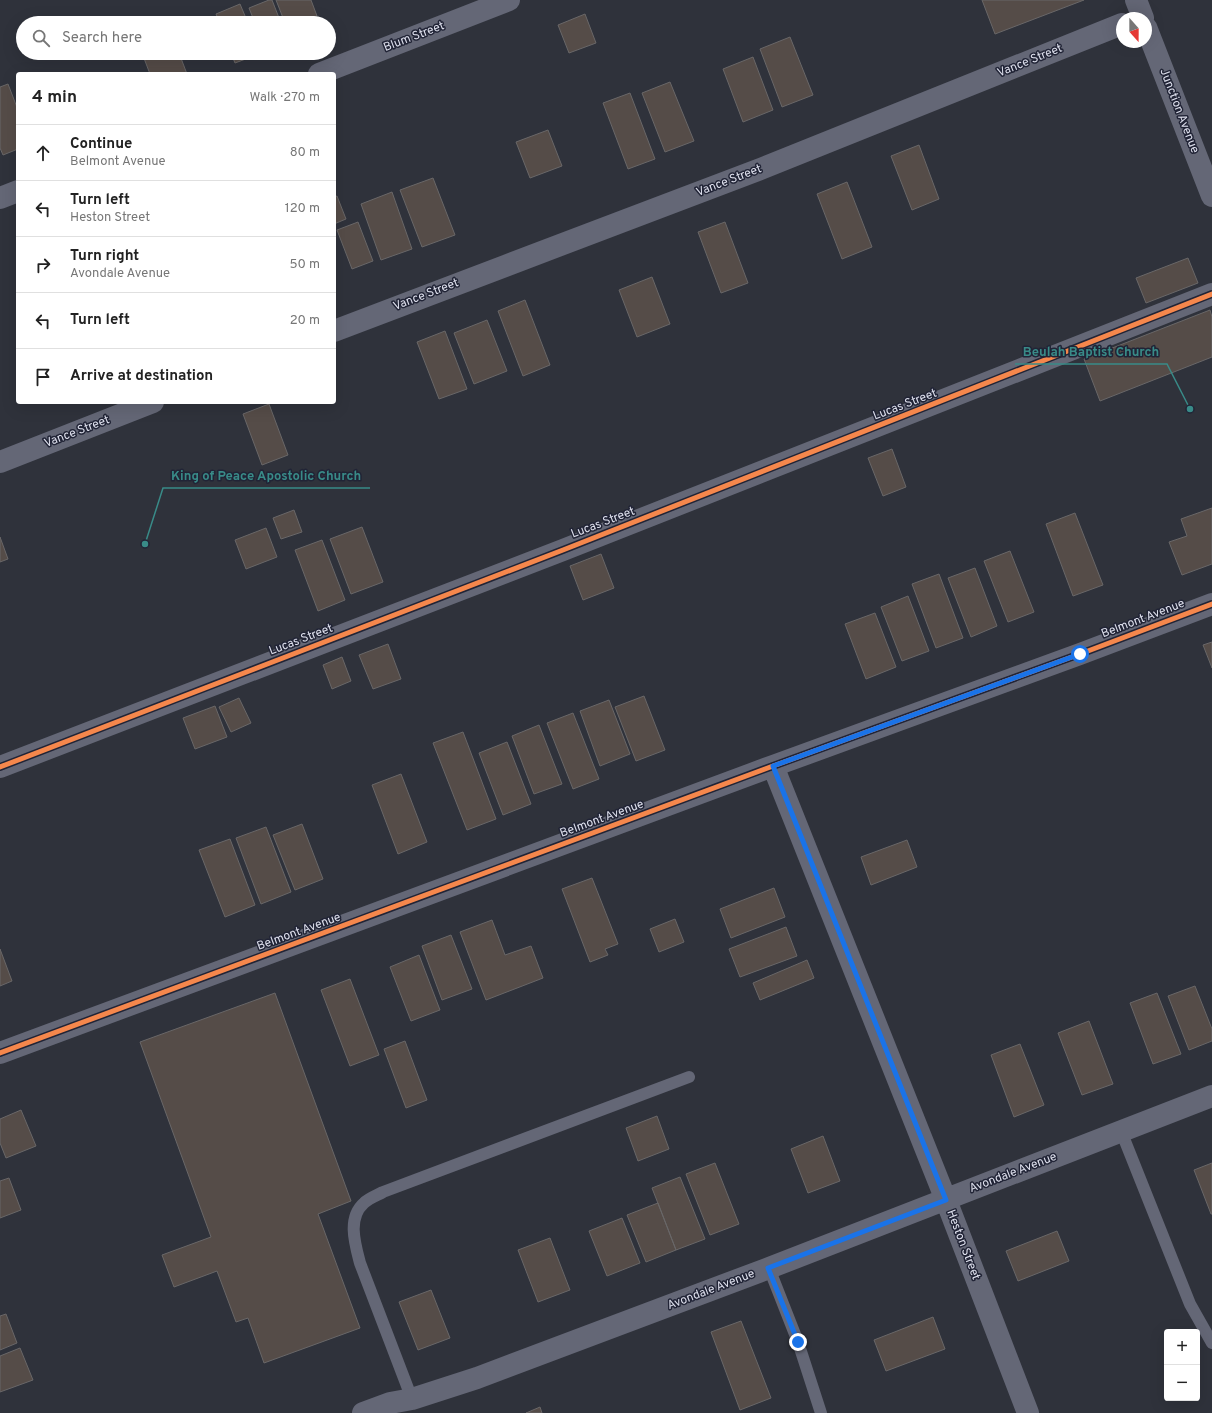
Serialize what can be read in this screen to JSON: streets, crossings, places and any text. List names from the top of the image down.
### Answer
{
  "streets": {
    "street": [
      "Blum Street",
      "Vance Street",
      "Junction Avenue",
      "Lucas Street",
      "Belmont Avenue",
      "Avondale Avenue",
      "Heston Street"
    ]
  },
  "crossings": [
    ["Belmont Avenue", "Heston Street"],
    ["Avondale Avenue", "Heston Street"]
  ],
  "places": ["Beulah Baptist Church", "King of Peace Apostolic Church"],
  "north": "bottom",
  "page": {
    "search": "Search here",
    "heading": ["4 min", "Walk · 270 m"],
    "list": [
      ["Continue", "Belmont Avenue", "80 m"],
      ["Turn left", "Heston Street", "120 m"],
      ["Turn right", "Avondale Avenue", "50 m"],
      ["Turn left", "20 m"],
      "Arrive at destination"
    ],
    "map_buttons": ["+", "−"]
  }
}
